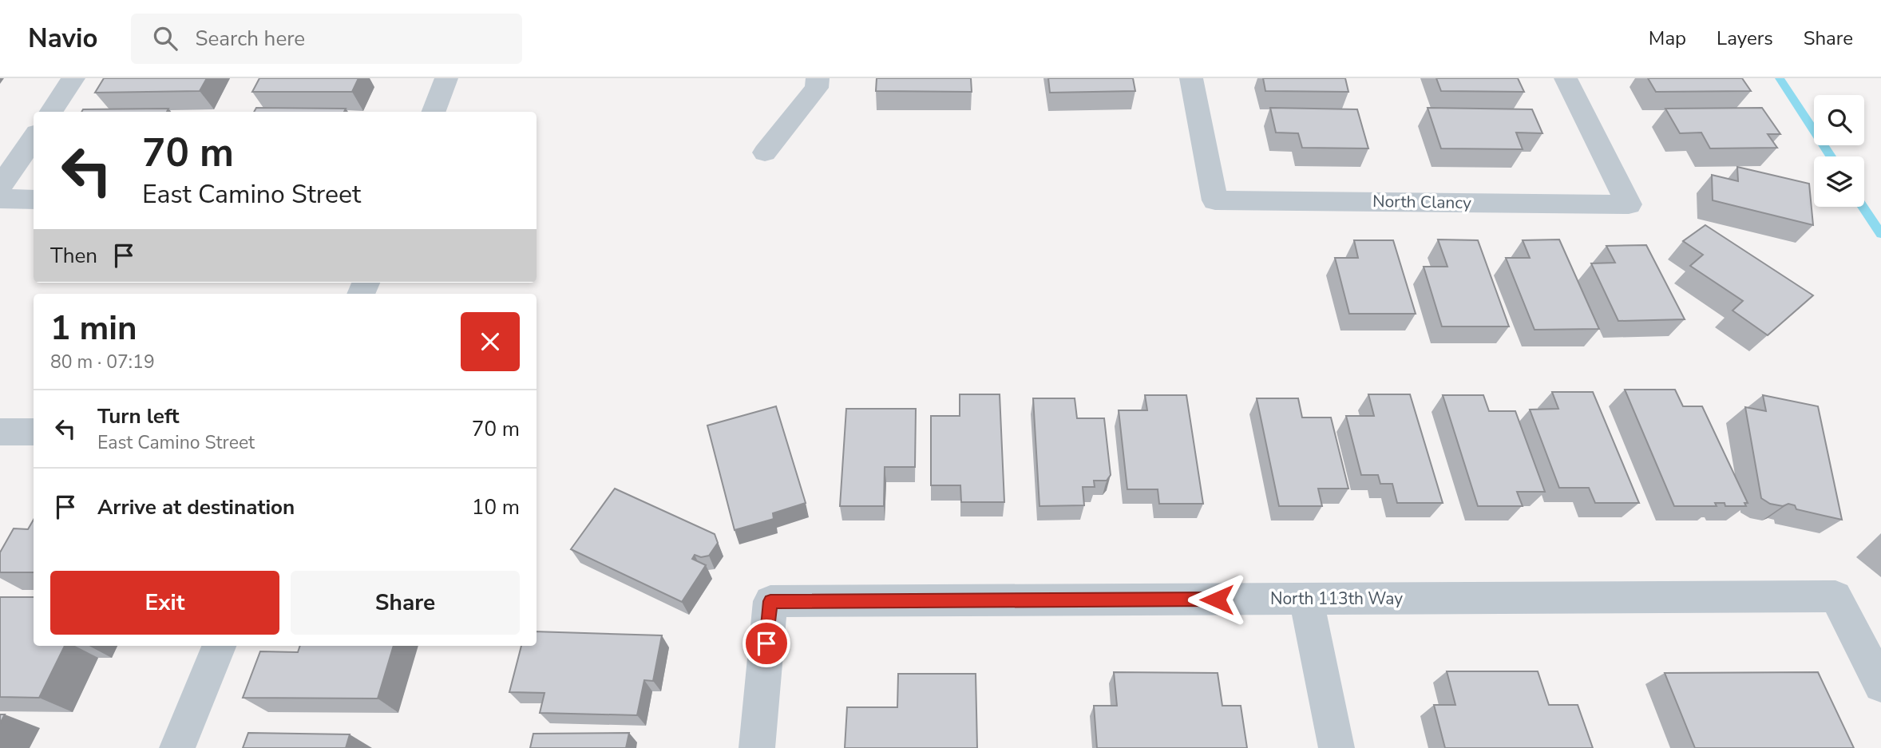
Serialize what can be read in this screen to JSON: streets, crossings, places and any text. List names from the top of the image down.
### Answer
{
  "streets": {
    "street": ["North Clancy", "North 113th Way"]
  },
  "page": {
    "header": "Navio",
    "search": "Search here",
    "nav": ["Map", "Layers", "Share"],
    "turn": ["70 m", "East Camino Street"],
    "then": "Then",
    "heading": ["1 min", "80 m · 07:19"],
    "list": [
      {
        "name": "Turn left",
        "note": "East Camino Street",
        "value": "70 m"
      },
      {
        "name": "Arrive at destination",
        "value": "10 m"
      }
    ],
    "buttons": ["Exit", "Share"]
  }
}
